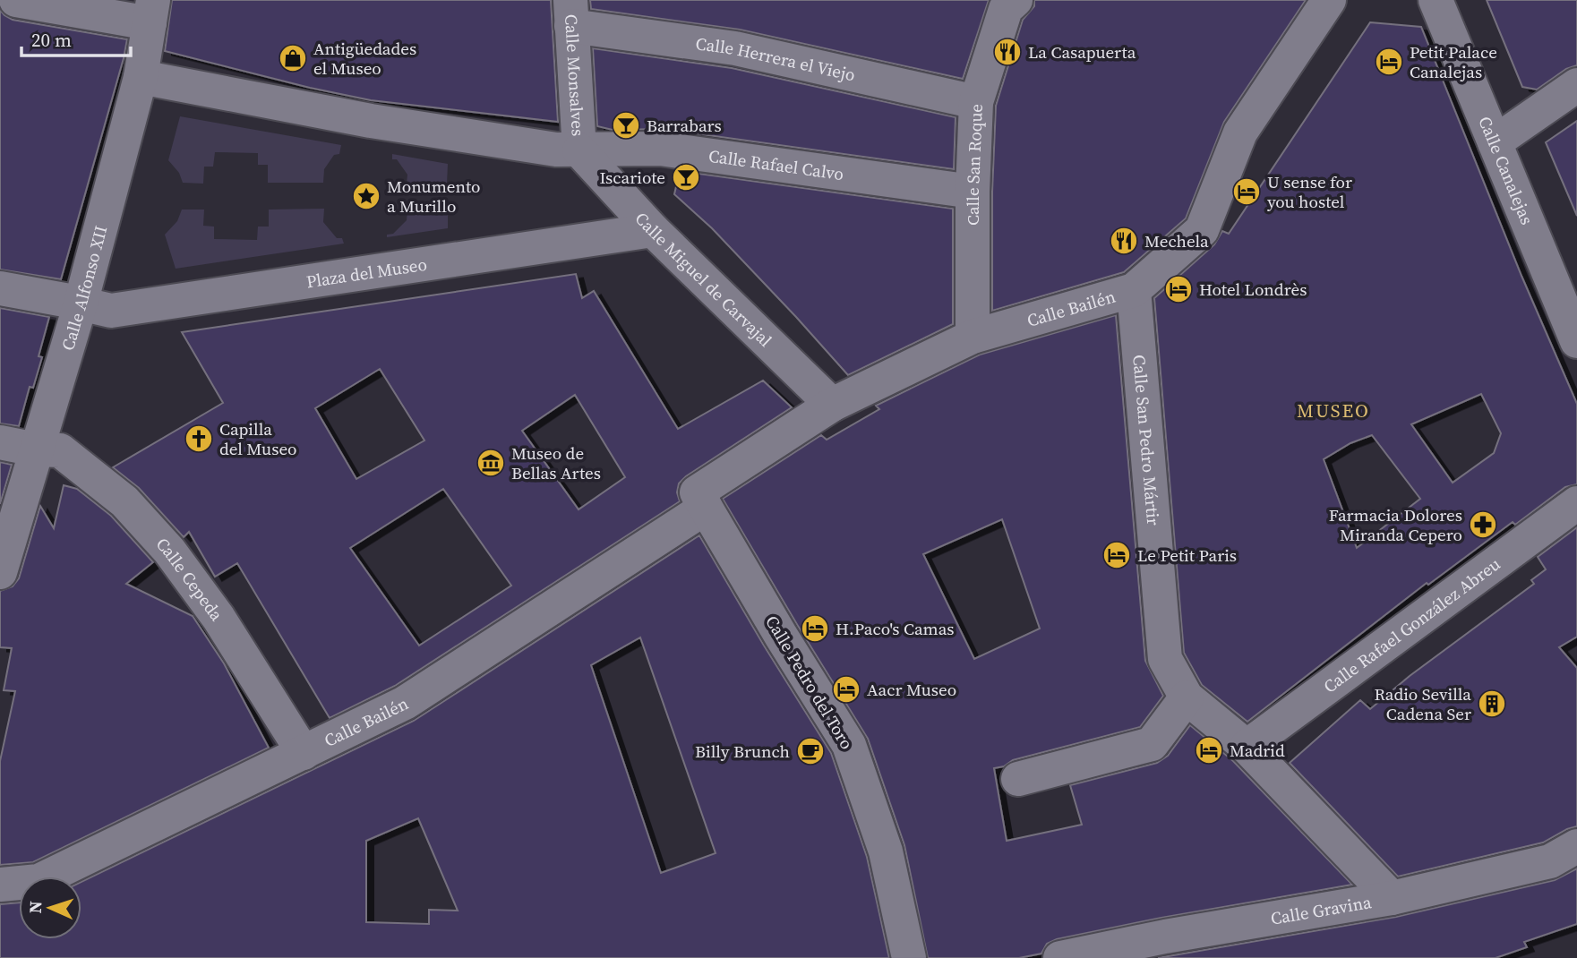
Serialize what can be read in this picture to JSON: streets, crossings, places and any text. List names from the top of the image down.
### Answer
{
  "streets": {
    "street": [
      "Calle Herrera el Viejo",
      "Calle Monsalves",
      "Calle San Roque",
      "Calle Rafael Calvo",
      "Calle Canalejas",
      "Plaza del Museo",
      "Calle Miguel de Carvajal",
      "Calle Alfonso XII",
      "Calle Bailén",
      "Calle San Pedro Mártir",
      "Calle Cepeda",
      "Calle Rafael González Abreu",
      "Calle Pedro del Toro",
      "Calle Gravina"
    ]
  },
  "crossings": [
    ["Calle Herrera el Viejo", "Calle Monsalves"],
    ["Calle Herrera el Viejo", "Calle San Roque"],
    ["Calle Monsalves", "Calle Rafael Calvo"],
    ["Calle Monsalves", "Calle Miguel de Carvajal"],
    ["Calle San Roque", "Calle Rafael Calvo"],
    ["Calle San Roque", "Calle Bailén"],
    ["Calle Rafael Calvo", "Calle Miguel de Carvajal"],
    ["Plaza del Museo", "Calle Miguel de Carvajal"],
    ["Plaza del Museo", "Calle Alfonso XII"],
    ["Calle Miguel de Carvajal", "Calle Bailén"],
    ["Calle Alfonso XII", "Calle Cepeda"],
    ["Calle Bailén", "Calle San Pedro Mártir"],
    ["Calle Bailén", "Calle Cepeda"],
    ["Calle Bailén", "Calle Pedro del Toro"],
    ["Calle San Pedro Mártir", "Calle Rafael González Abreu"],
    ["Calle San Pedro Mártir", "Calle Gravina"]
  ],
  "districts": ["MUSEO"],
  "places": {
    "restaurant": ["La Casapuerta", "Mechela"],
    "shop": ["Antigüedades el Museo"],
    "hotel": [
      "Petit Palace Canalejas",
      "U sense for you hostel",
      "Hotel Londrès",
      "Le Petit Paris",
      "H.Paco's Camas",
      "Aacr Museo",
      "Madrid"
    ],
    "bar": ["Barrabars", "Iscariote"],
    "place": ["Monumento a Murillo"],
    "church": ["Capilla del Museo"],
    "museum": ["Museo de Bellas Artes"],
    "pharmacy": ["Farmacia Dolores Miranda Cepero"],
    "building": ["Radio Sevilla Cadena Ser"],
    "cafe": ["Billy Brunch"]
  },
  "scale_bar": "20 m",
  "north": "left"
}
